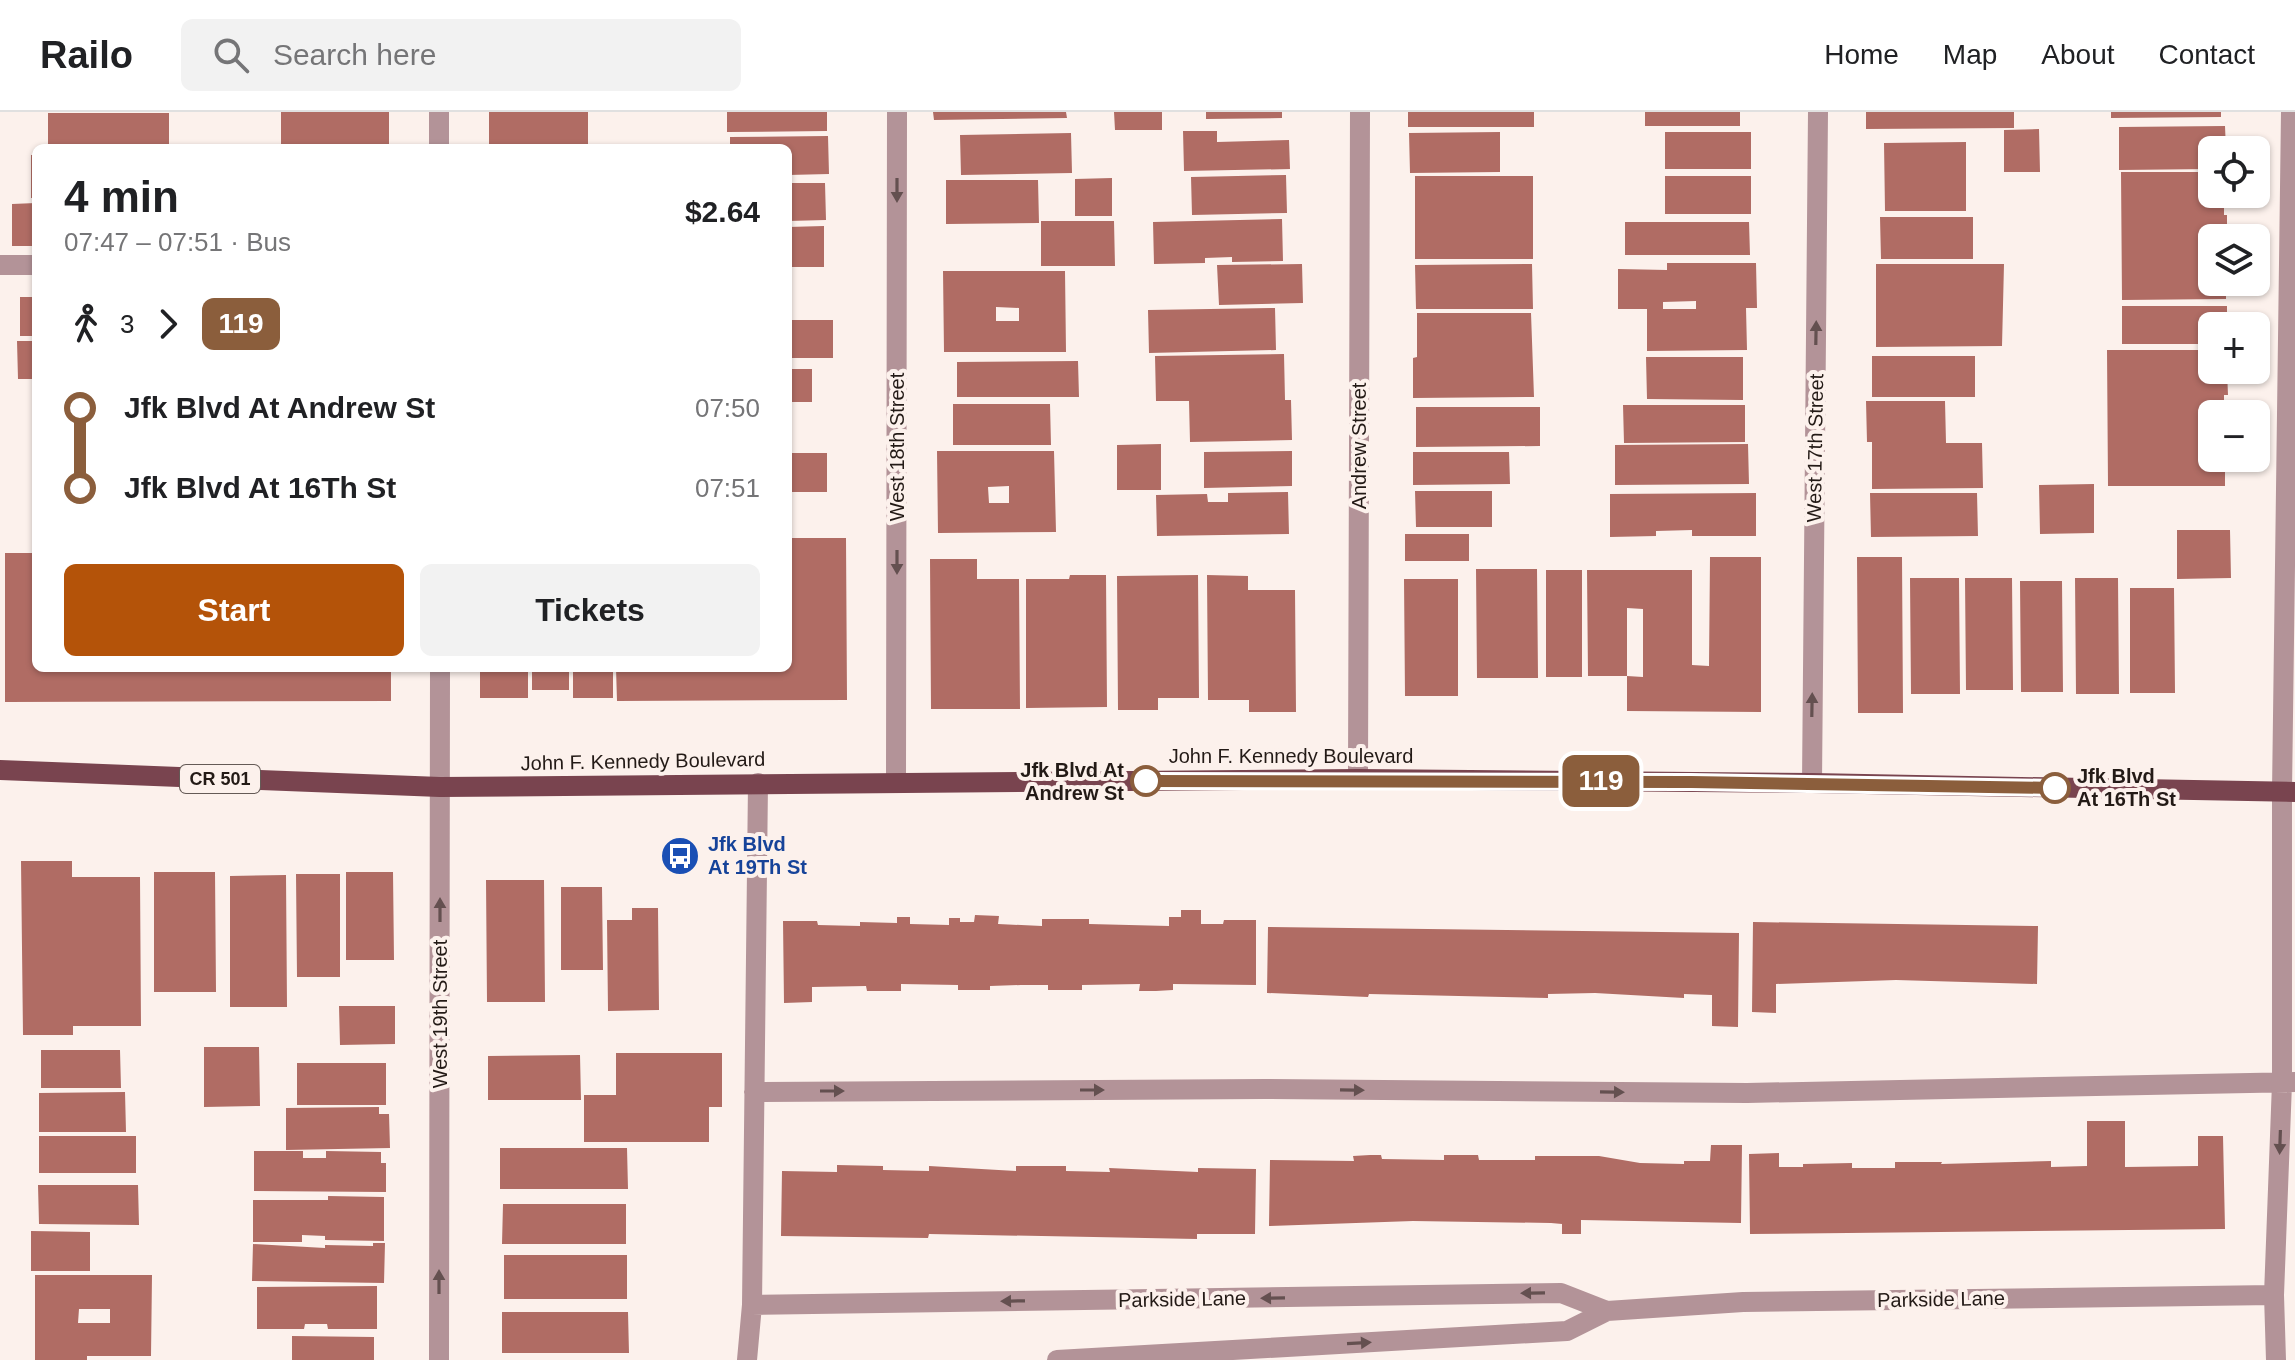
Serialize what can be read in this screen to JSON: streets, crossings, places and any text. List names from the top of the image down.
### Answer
{
  "streets": {
    "main road": ["John F. Kennedy Boulevard", "CR 501"],
    "street": [
      "Andrew Street",
      "West 18th Street",
      "West 17th Street",
      "West 19th Street",
      "Parkside Lane"
    ]
  },
  "crossings": [
    ["Andrew Street", "John F. Kennedy Boulevard"],
    ["West 18th Street", "John F. Kennedy Boulevard"],
    ["West 17th Street", "John F. Kennedy Boulevard"],
    ["John F. Kennedy Boulevard", "West 19th Street"]
  ],
  "one_way": ["West 18th Street", "West 17th Street", "West 19th Street"],
  "places": {
    "other": ["Jfk Blvd At Andrew St", "Jfk Blvd At 16Th St"],
    "bus stop": ["Jfk Blvd At 19Th St"]
  },
  "lines": ["bus line 119"],
  "page": {
    "header": "Railo",
    "search": "Search here",
    "nav": [
      "Home",
      "Map",
      "About",
      "Contact"
    ],
    "on_map": "119",
    "map_buttons": ["+", "−"],
    "heading": ["4 min", "07:47 – 07:51 · Bus", "$2.64"],
    "legs": ["3", "119"],
    "list": [
      {
        "name": "Jfk Blvd At Andrew St",
        "value": "07:50"
      },
      {
        "name": "Jfk Blvd At 16Th St",
        "value": "07:51"
      }
    ],
    "buttons": ["Start", "Tickets"]
  }
}
